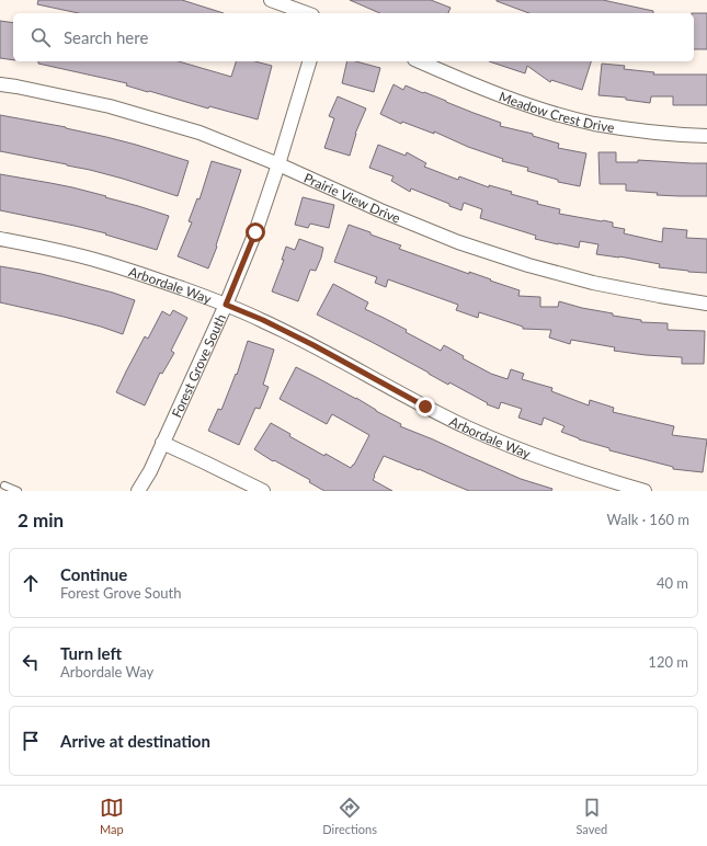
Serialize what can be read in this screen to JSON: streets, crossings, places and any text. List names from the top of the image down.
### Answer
{
  "streets": {
    "street": [
      "Meadow Crest Drive",
      "Prairie View Drive",
      "Arbordale Way",
      "Forest Grove South"
    ]
  },
  "crossings": [
    ["Prairie View Drive", "Forest Grove South"],
    ["Arbordale Way", "Forest Grove South"]
  ],
  "page": {
    "search": "Search here",
    "heading": ["2 min", "Walk · 160 m"],
    "list": [
      ["Continue", "Forest Grove South", "40 m"],
      ["Turn left", "Arbordale Way", "120 m"],
      "Arrive at destination"
    ],
    "nav": ["Map", "Directions", "Saved"]
  }
}
